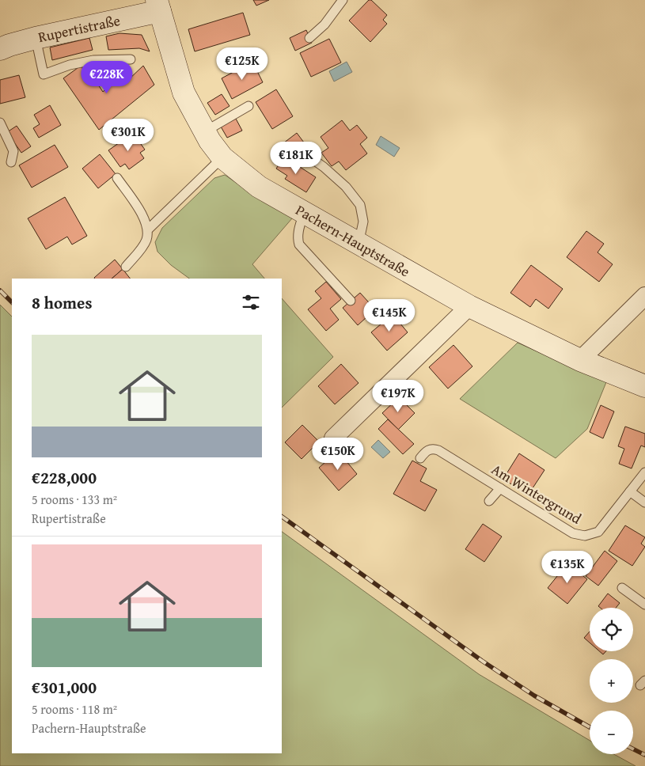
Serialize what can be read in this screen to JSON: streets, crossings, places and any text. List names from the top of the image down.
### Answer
{
  "streets": {
    "main road": ["Rupertistraße", "Pachern-Hauptstraße"],
    "lane": ["Am Wintergrund"]
  },
  "crossings": [
    ["Rupertistraße", "Pachern-Hauptstraße"]
  ],
  "page": {
    "price": [
      "€125K",
      "€228K",
      "€301K",
      "€181K",
      "€145K",
      "€197K",
      "€150K",
      "€135K"
    ],
    "heading": "8 homes",
    "list": [
      {
        "name": "€228,000",
        "note": "5 rooms · 133 m² · Rupertistraße"
      },
      {
        "name": "€301,000",
        "note": "5 rooms · 118 m² · Pachern-Hauptstraße"
      }
    ],
    "map_buttons": ["+", "−"]
  }
}
